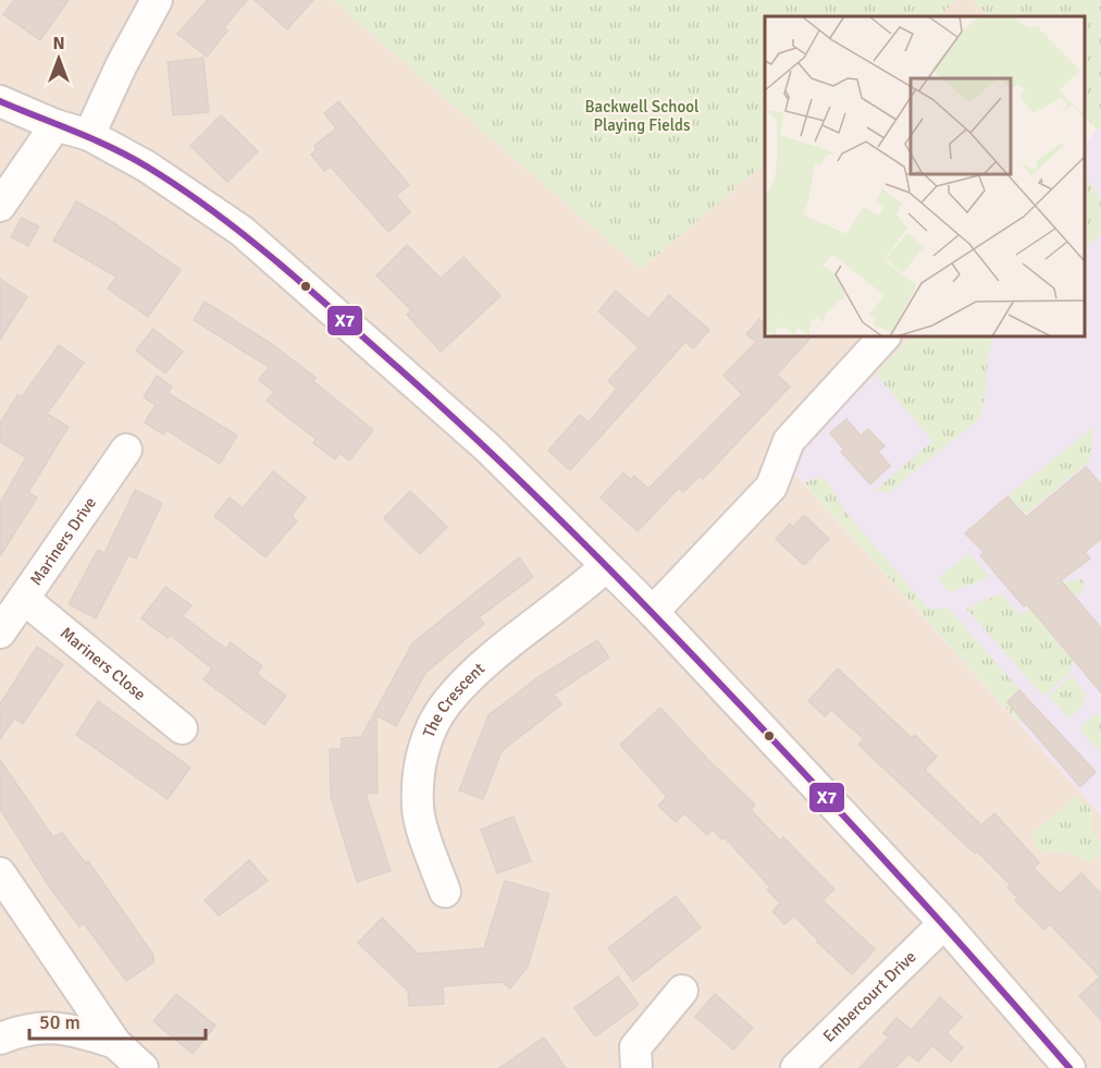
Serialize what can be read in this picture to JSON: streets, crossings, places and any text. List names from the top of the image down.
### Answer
{
  "streets": {
    "street": [
      "Mariners Drive",
      "Mariners Close",
      "The Crescent",
      "Embercourt Drive"
    ]
  },
  "crossings": [
    ["Mariners Drive", "Mariners Close"]
  ],
  "parks": ["Backwell School Playing Fields"],
  "lines": ["transit line X7"],
  "scale_bar": "50 m",
  "north": "top"
}
